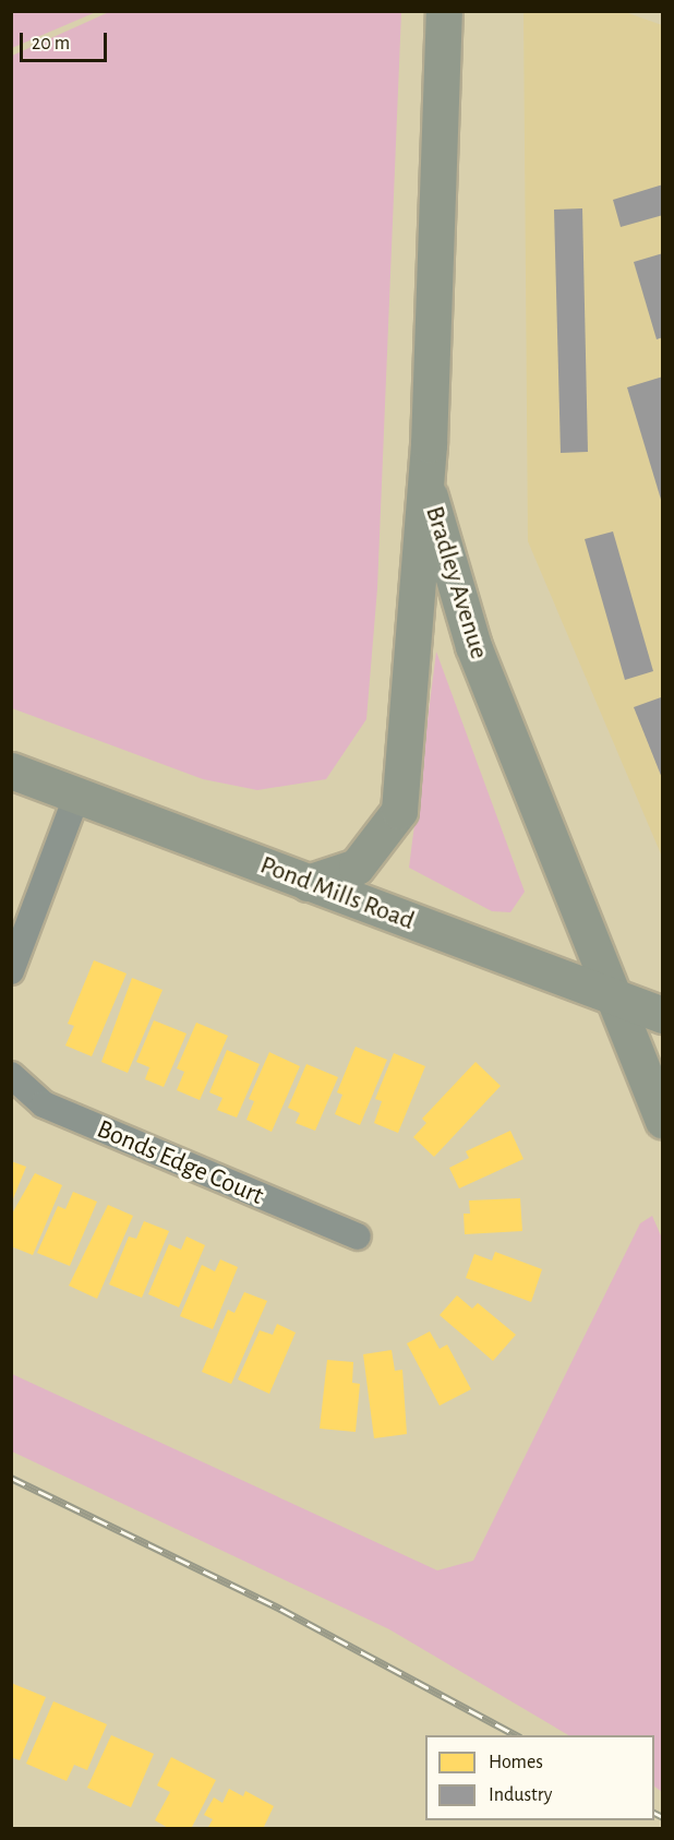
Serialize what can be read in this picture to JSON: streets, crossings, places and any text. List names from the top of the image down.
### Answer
{
  "streets": {
    "main road": ["Bradley Avenue", "Pond Mills Road"],
    "street": ["Bonds Edge Court"]
  },
  "crossings": [
    ["Bradley Avenue", "Pond Mills Road"]
  ],
  "legend": ["Homes", "Industry"],
  "scale_bar": "20 m"
}
